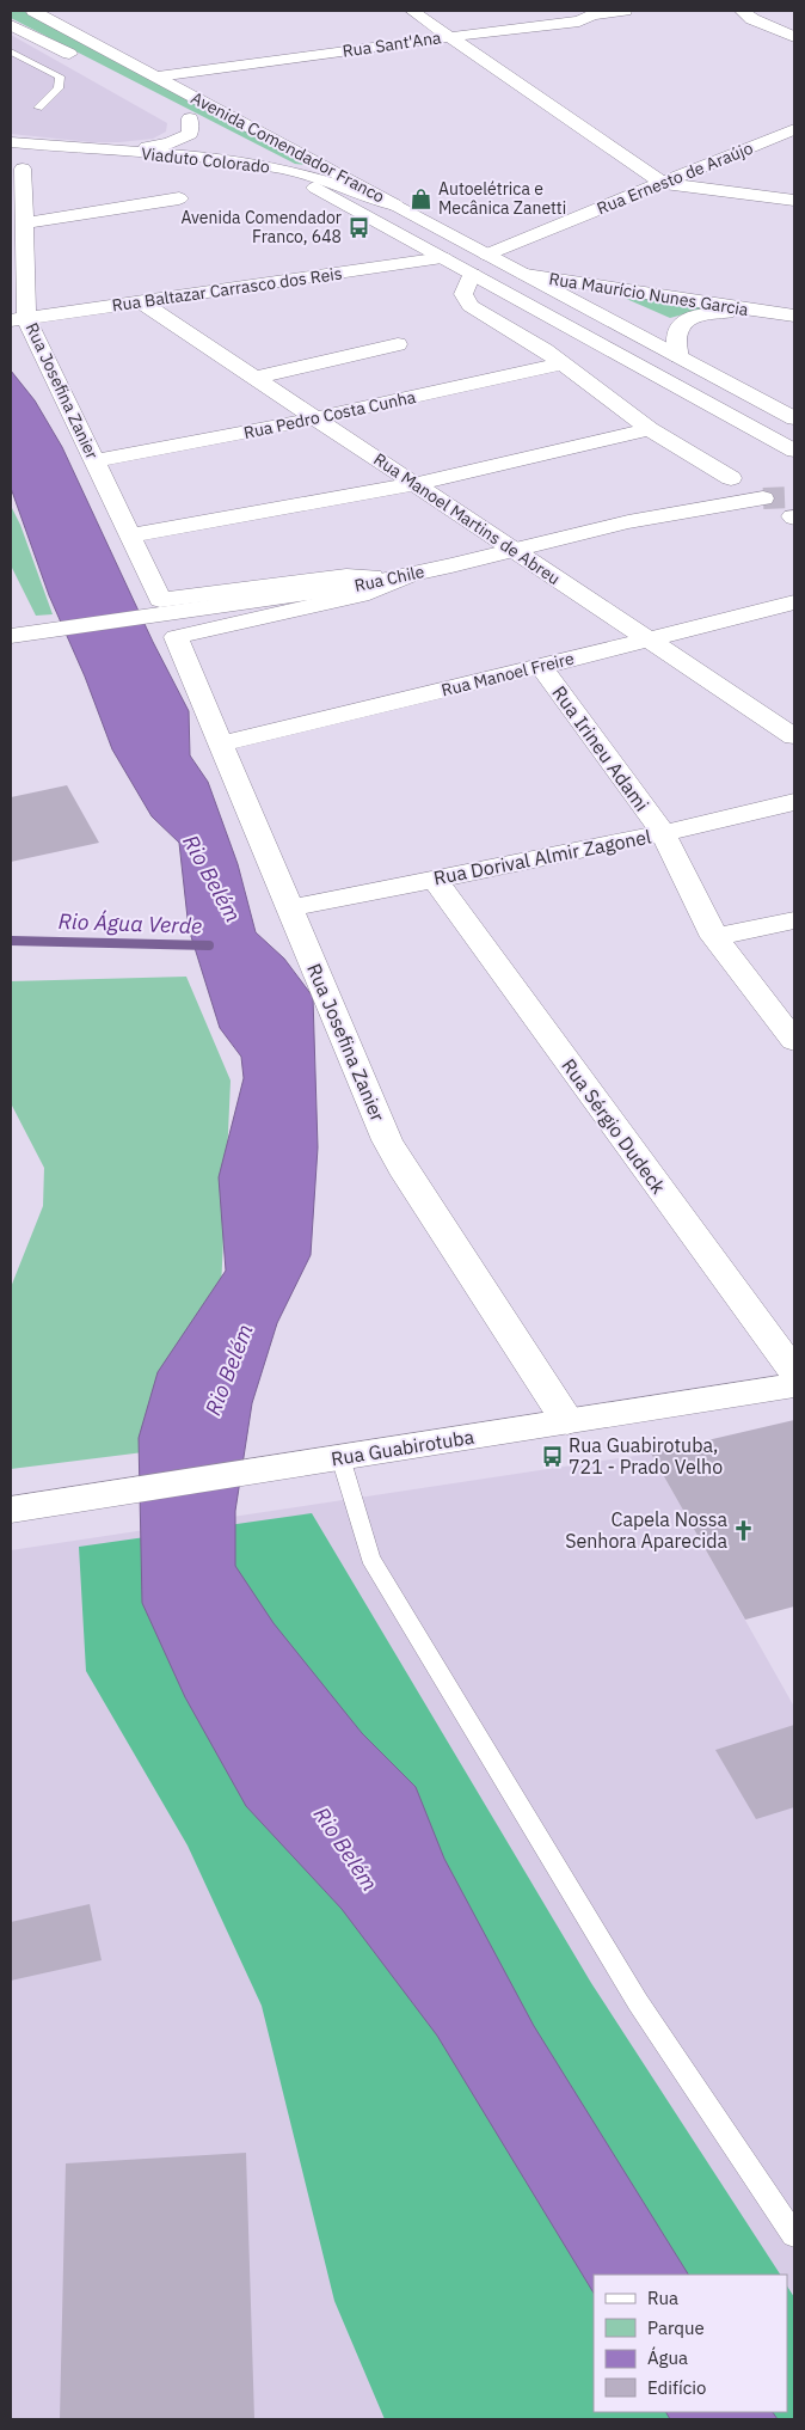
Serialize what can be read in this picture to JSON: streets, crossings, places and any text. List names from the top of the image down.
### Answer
{
  "streets": {
    "main road": [
      "Rua Sant'Ana",
      "Avenida Comendador Franco",
      "Viaduto Colorado",
      "Rua Ernesto de Araújo",
      "Rua Baltazar Carrasco dos Reis",
      "Rua Maurício Nunes Garcia",
      "Rua Josefina Zanier",
      "Rua Pedro Costa Cunha",
      "Rua Manoel Martins de Abreu",
      "Rua Chile",
      "Rua Manoel Freire",
      "Rua Irineu Adami",
      "Rua Dorival Almir Zagonel",
      "Rua Sérgio Dudeck",
      "Rua Guabirotuba"
    ]
  },
  "crossings": [
    ["Rua Sant'Ana", "Avenida Comendador Franco"],
    ["Avenida Comendador Franco", "Viaduto Colorado"],
    ["Avenida Comendador Franco", "Rua Ernesto de Araújo"],
    ["Avenida Comendador Franco", "Rua Baltazar Carrasco dos Reis"],
    ["Avenida Comendador Franco", "Rua Maurício Nunes Garcia"],
    ["Rua Baltazar Carrasco dos Reis", "Rua Josefina Zanier"],
    ["Rua Baltazar Carrasco dos Reis", "Rua Manoel Martins de Abreu"],
    ["Rua Josefina Zanier", "Rua Pedro Costa Cunha"],
    ["Rua Josefina Zanier", "Rua Chile"],
    ["Rua Josefina Zanier", "Rua Manoel Freire"],
    ["Rua Josefina Zanier", "Rua Dorival Almir Zagonel"],
    ["Rua Josefina Zanier", "Rua Guabirotuba"],
    ["Rua Pedro Costa Cunha", "Rua Manoel Martins de Abreu"],
    ["Rua Manoel Martins de Abreu", "Rua Chile"],
    ["Rua Manoel Martins de Abreu", "Rua Manoel Freire"],
    ["Rua Manoel Freire", "Rua Irineu Adami"],
    ["Rua Irineu Adami", "Rua Dorival Almir Zagonel"],
    ["Rua Dorival Almir Zagonel", "Rua Sérgio Dudeck"]
  ],
  "water": ["Rio Belém", "Rio Água Verde"],
  "places": {
    "shop": ["Autoelétrica e Mecânica Zanetti"],
    "bus stop": ["Avenida Comendador Franco, 648", "Rua Guabirotuba, 721 - Prado Velho"],
    "church": ["Capela Nossa Senhora Aparecida"]
  },
  "legend": [
    "Rua",
    "Parque",
    "Água",
    "Edifício"
  ]
}
